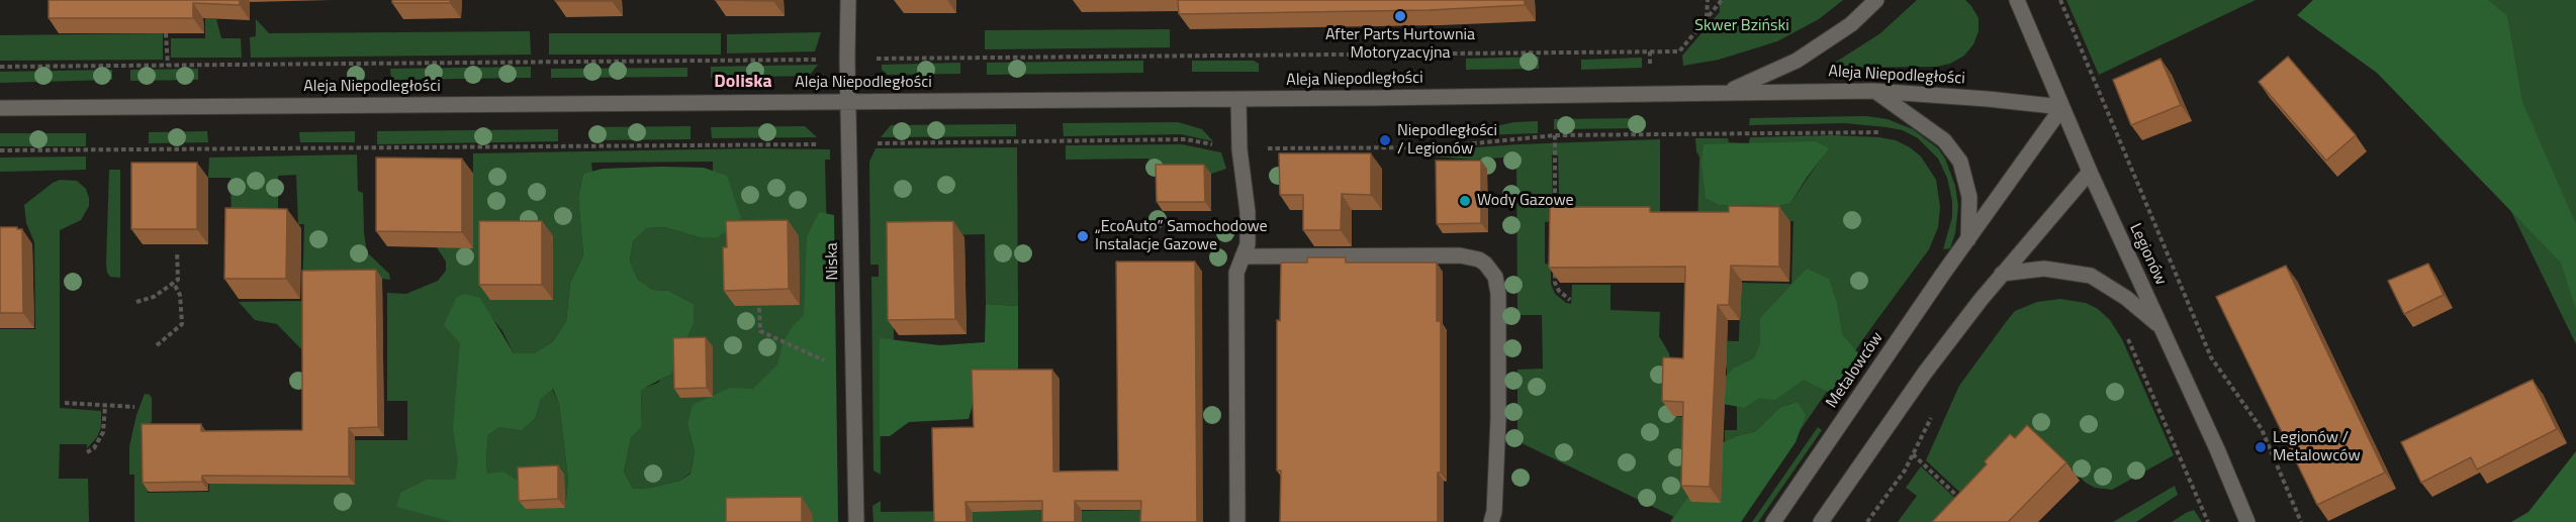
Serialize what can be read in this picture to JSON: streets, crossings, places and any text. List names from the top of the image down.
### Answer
{
  "streets": {
    "street": [
      "Aleja Niepodległości",
      "Legionów",
      "Niska",
      "Metalowców"
    ]
  },
  "crossings": [
    ["Aleja Niepodległości", "Legionów"],
    ["Aleja Niepodległości", "Niska"],
    ["Aleja Niepodległości", "Metalowców"],
    ["Legionów", "Metalowców"]
  ],
  "districts": ["Doliska"],
  "parks": ["Skwer Bziński"],
  "places": [
    "After Parts Hurtownia Motoryzacyjna",
    "Niepodległości / Legionów",
    "Wody Gazowe",
    "„EcoAuto” Samochodowe Instalacje Gazowe",
    "Legionów / Metalowców"
  ]
}
